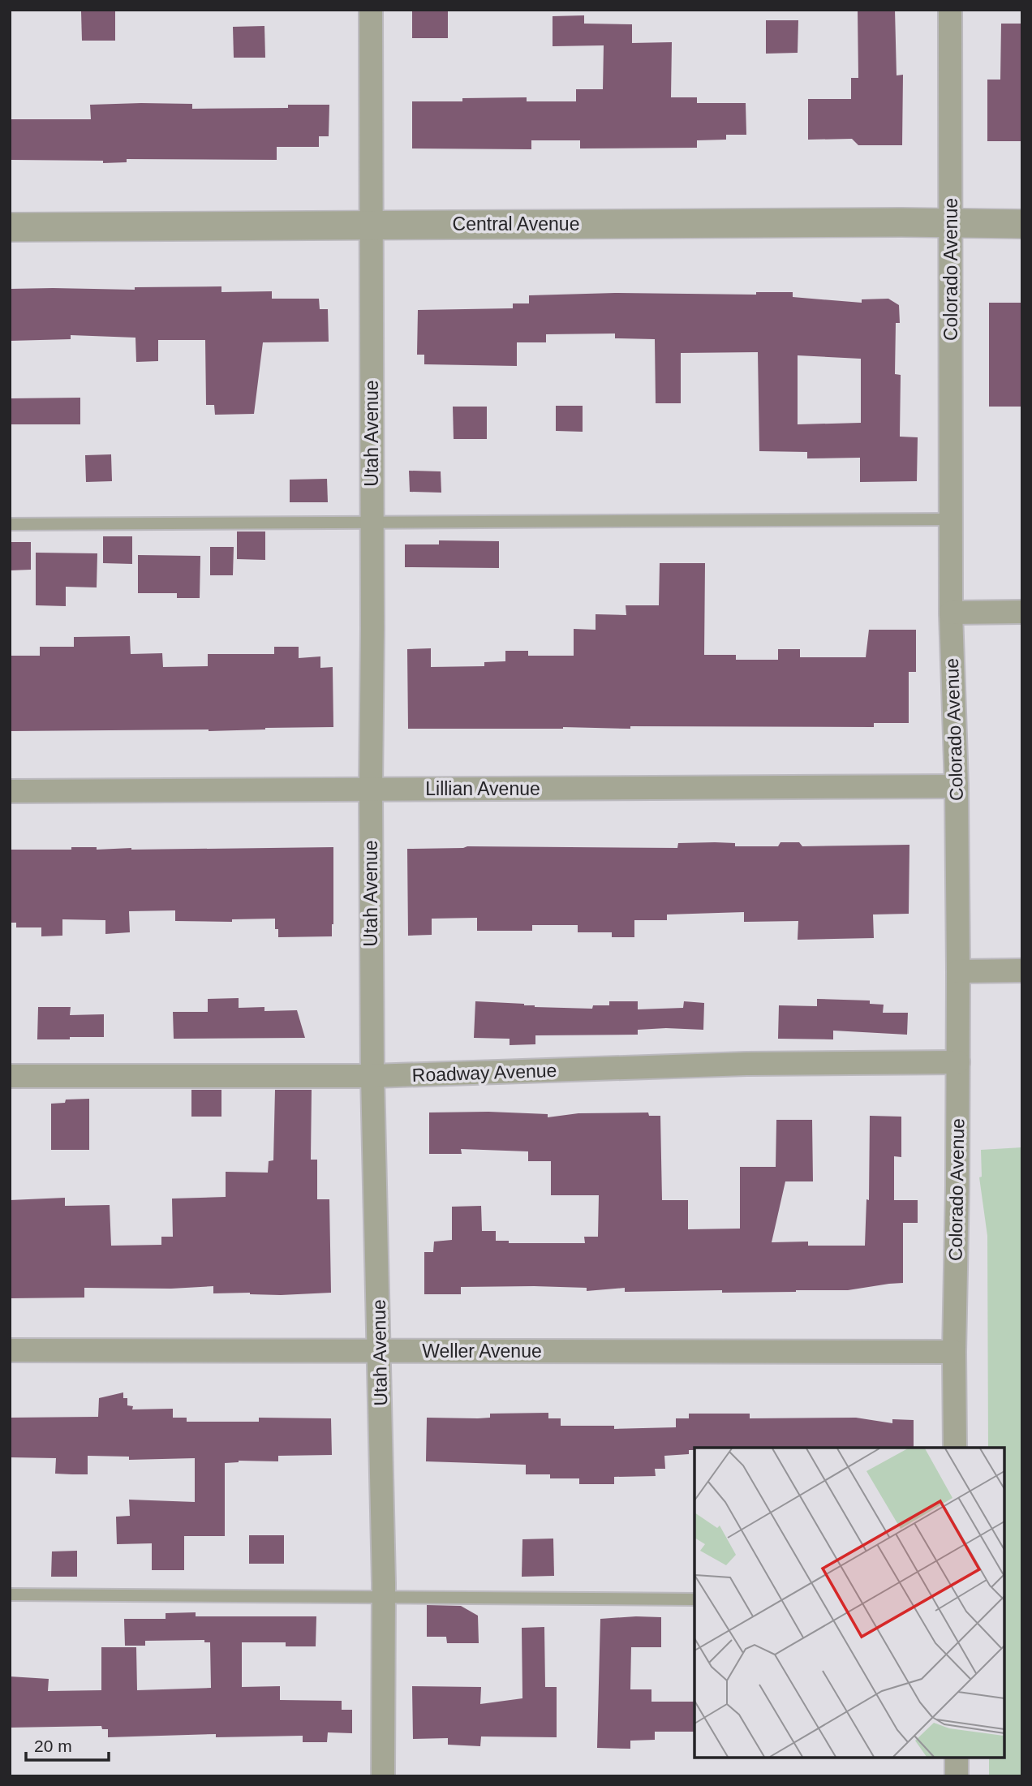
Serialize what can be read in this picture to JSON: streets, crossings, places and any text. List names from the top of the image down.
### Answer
{
  "streets": {
    "street": [
      "Central Avenue",
      "Colorado Avenue",
      "Utah Avenue",
      "Lillian Avenue",
      "Roadway Avenue",
      "Weller Avenue"
    ]
  },
  "crossings": [
    ["Central Avenue", "Colorado Avenue"],
    ["Central Avenue", "Utah Avenue"],
    ["Colorado Avenue", "Lillian Avenue"],
    ["Colorado Avenue", "Roadway Avenue"],
    ["Colorado Avenue", "Weller Avenue"],
    ["Utah Avenue", "Lillian Avenue"],
    ["Utah Avenue", "Roadway Avenue"],
    ["Utah Avenue", "Weller Avenue"]
  ],
  "scale_bar": "20 m"
}
